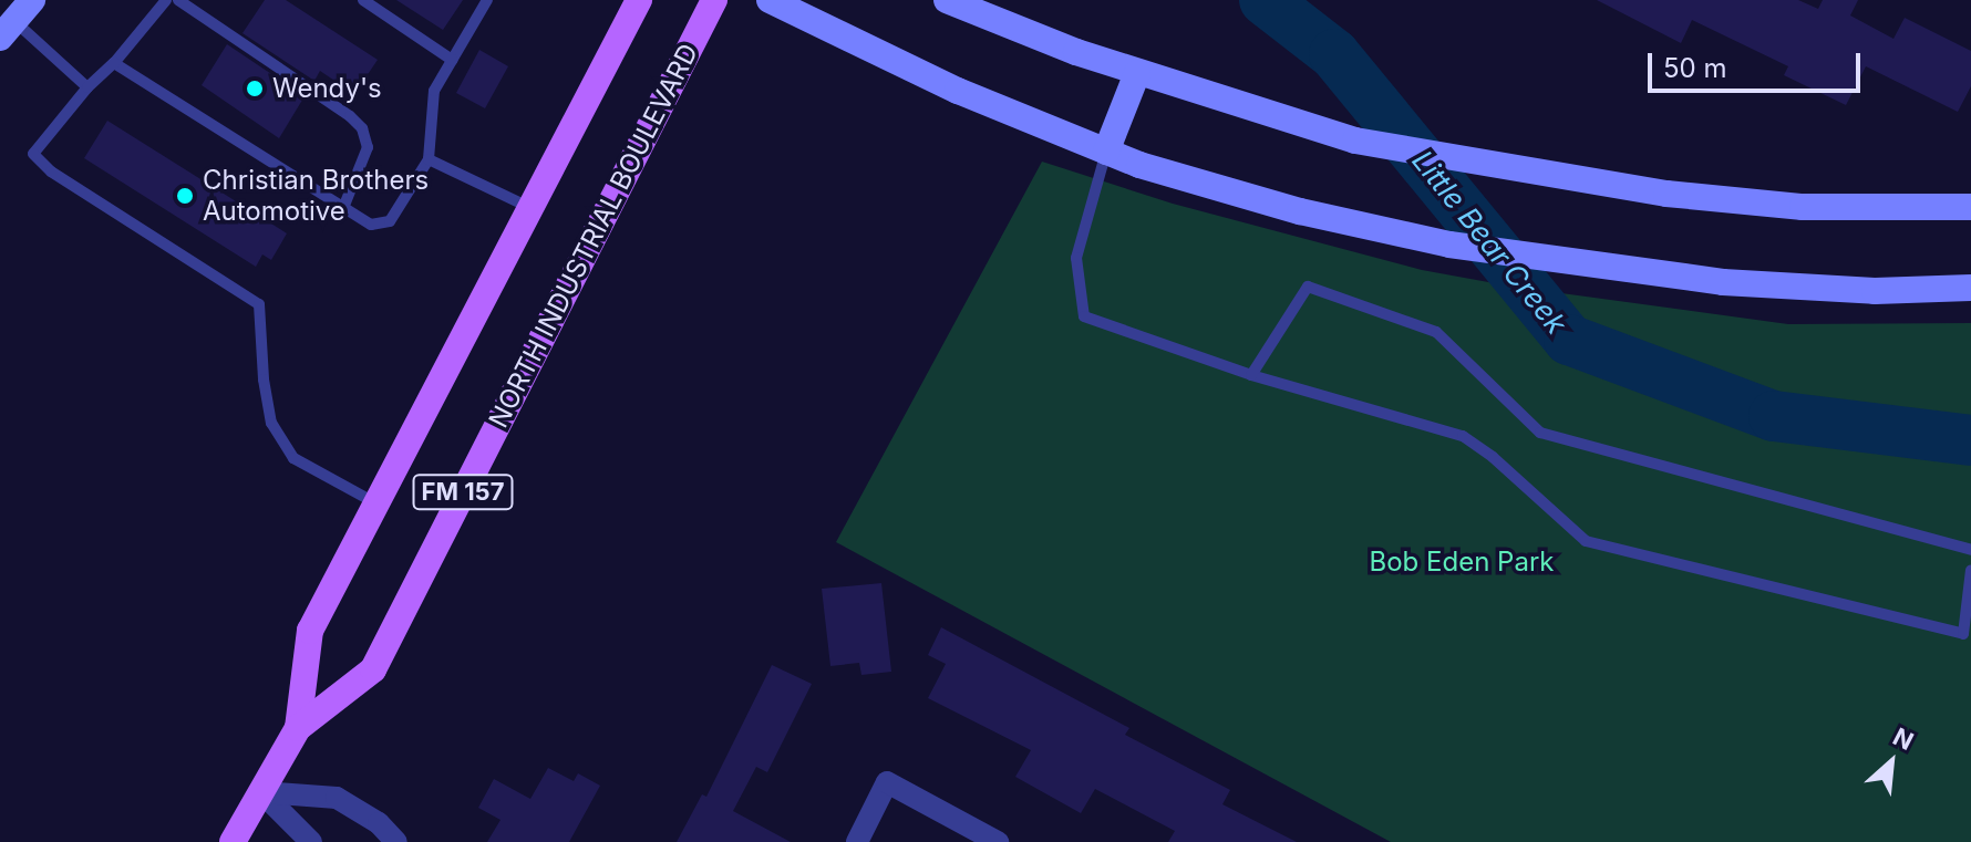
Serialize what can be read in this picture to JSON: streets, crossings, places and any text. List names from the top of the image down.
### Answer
{
  "streets": {
    "main road": ["NORTH INDUSTRIAL BOULEVARD", "FM 157"]
  },
  "water": ["Little Bear Creek"],
  "parks": ["Bob Eden Park"],
  "places": ["Wendy's", "Christian Brothers Automotive"],
  "scale_bar": "50 m",
  "north": "top right"
}
